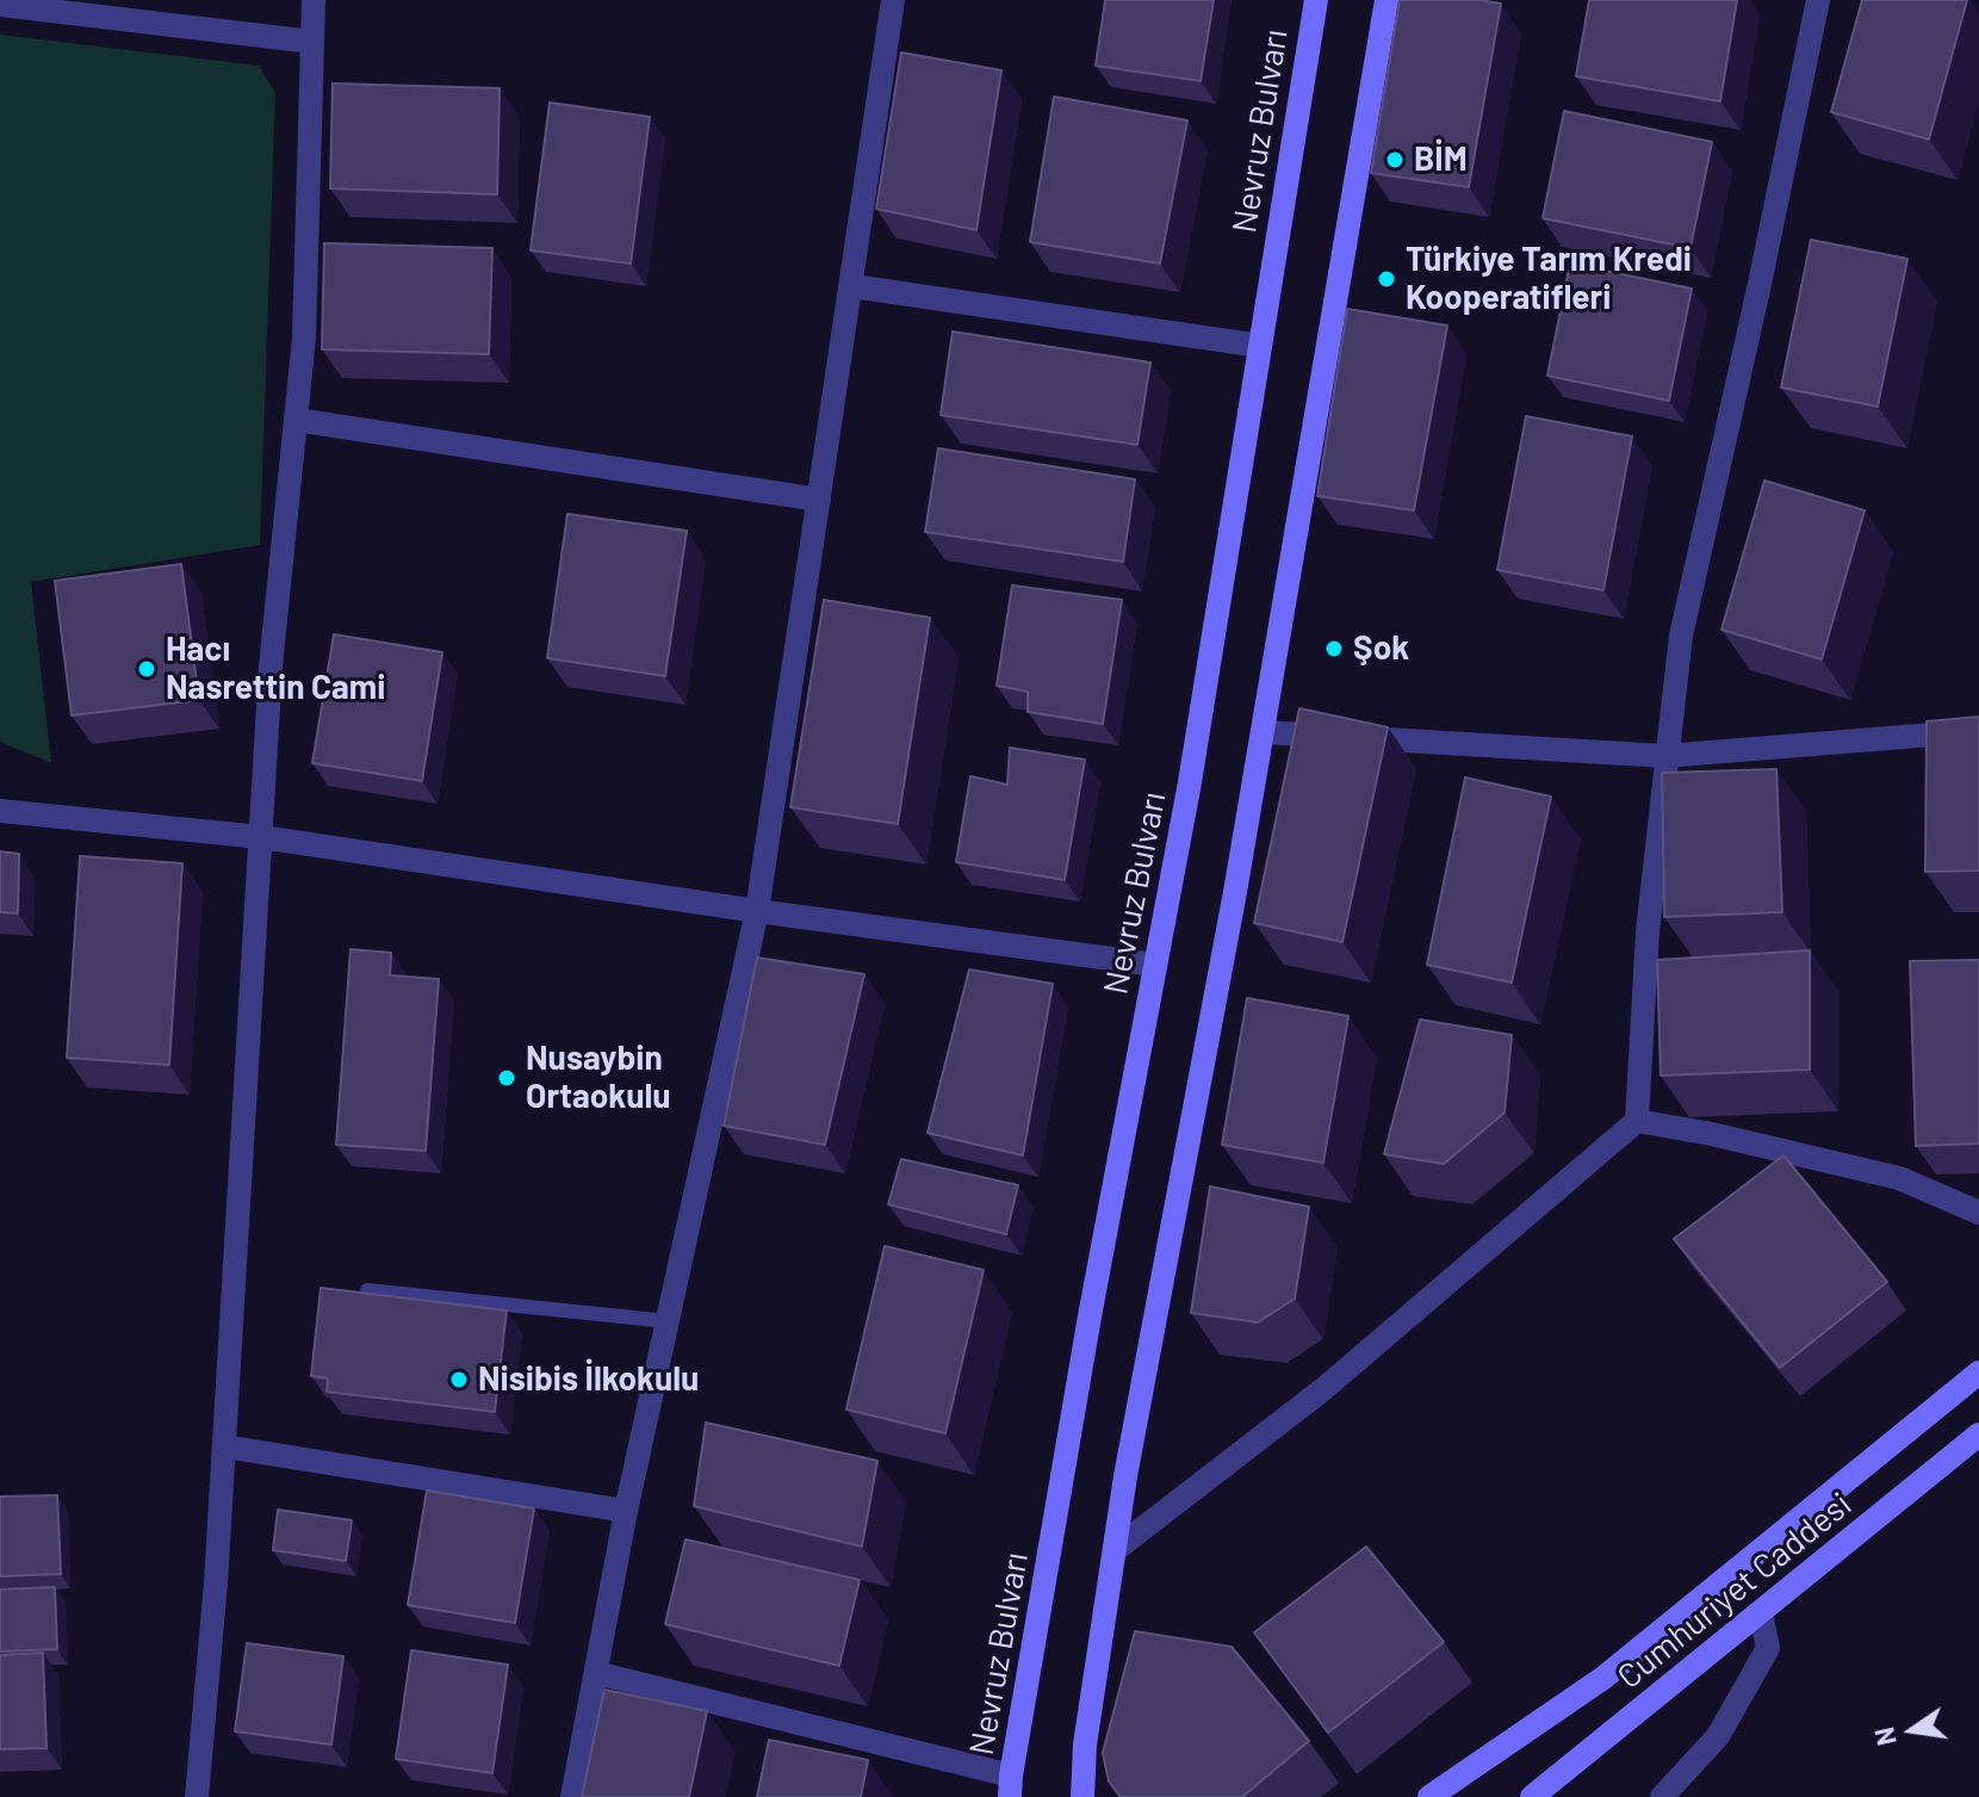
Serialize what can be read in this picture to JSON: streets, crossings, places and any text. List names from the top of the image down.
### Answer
{
  "streets": {
    "main road": ["Nevruz Bulvarı", "Cumhuriyet Caddesi"]
  },
  "places": [
    "BİM",
    "Türkiye Tarım Kredi Kooperatifleri",
    "Şok",
    "Hacı Nasrettin Cami",
    "Nusaybin Ortaokulu",
    "Nisibis İlkokulu"
  ],
  "north": "left"
}
